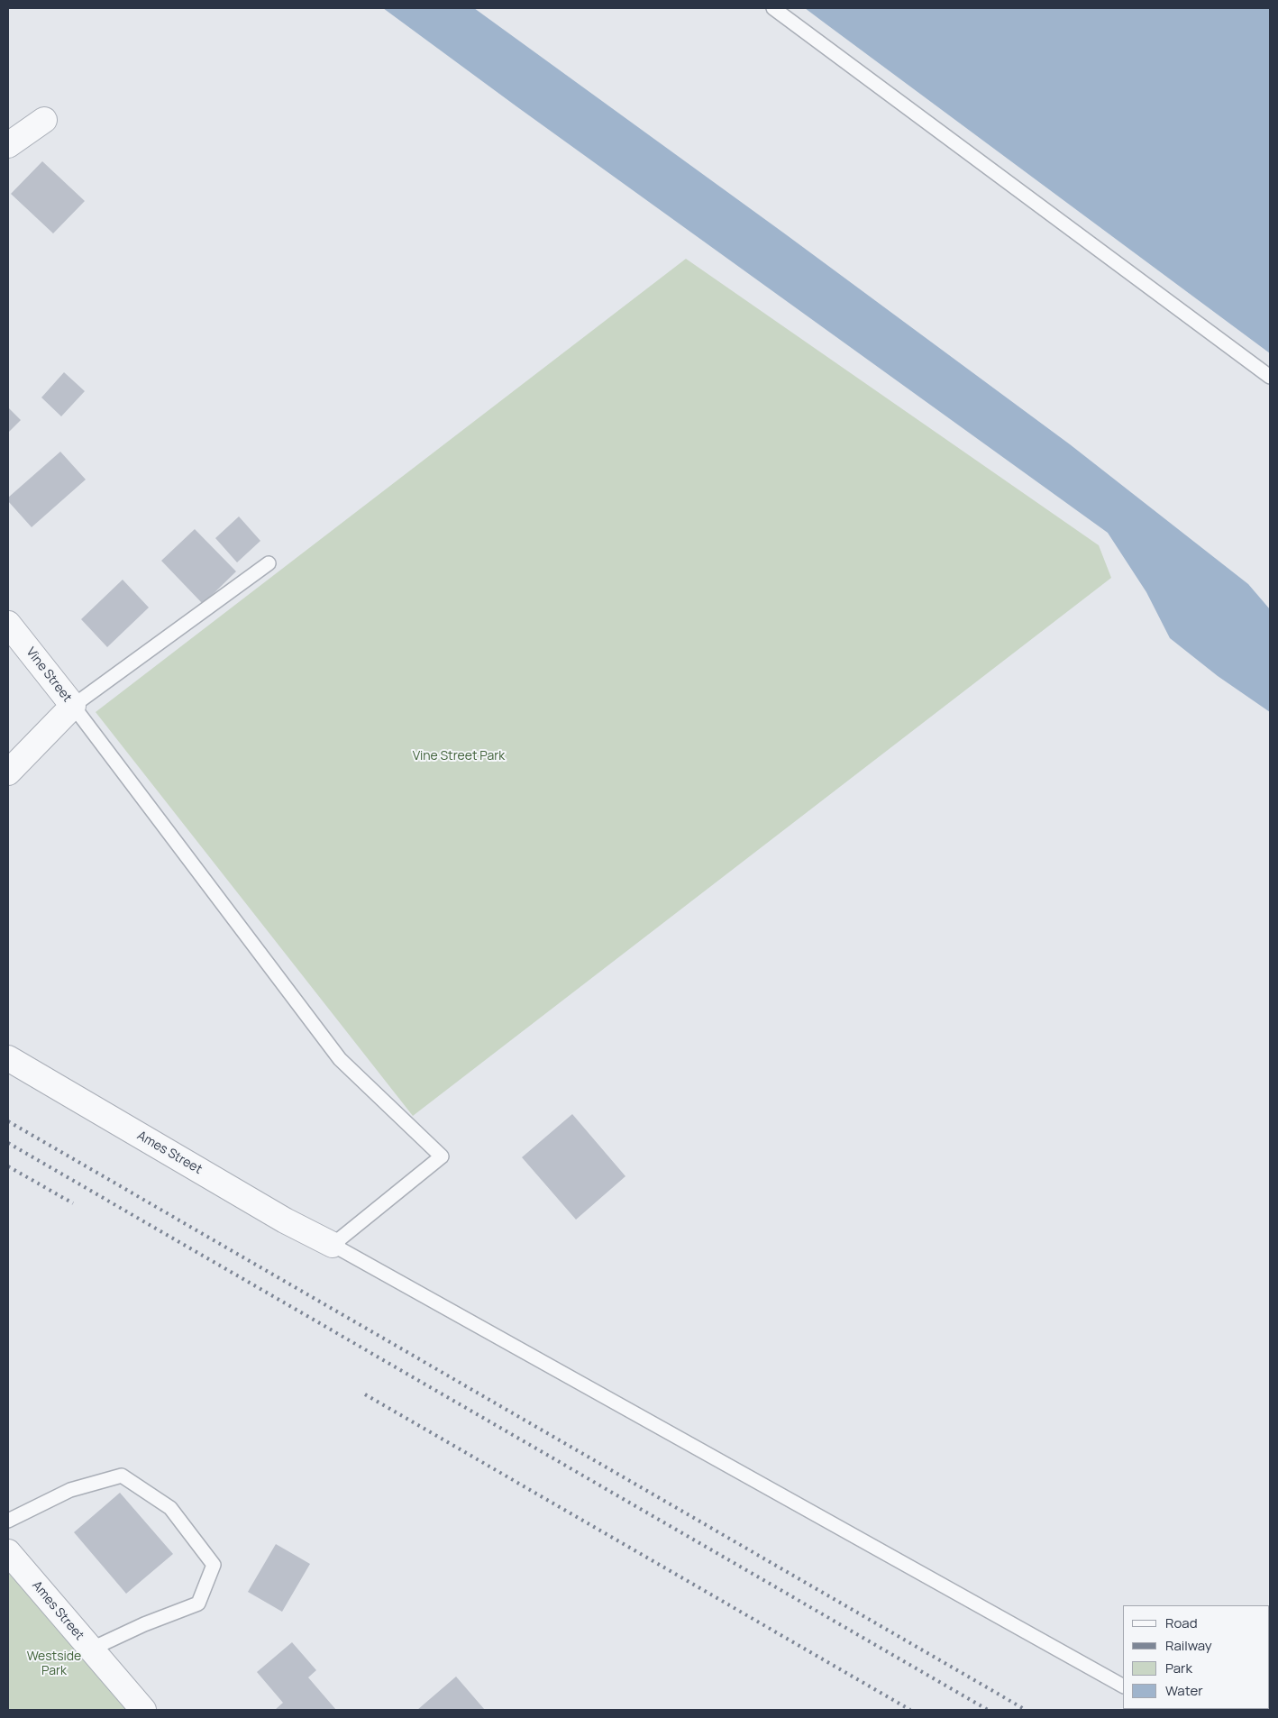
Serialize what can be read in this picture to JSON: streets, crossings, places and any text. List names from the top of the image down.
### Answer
{
  "streets": {
    "street": ["Vine Street", "Ames Street"]
  },
  "parks": ["Vine Street Park", "Westside Park"],
  "legend": [
    "Road",
    "Railway",
    "Park",
    "Water"
  ]
}
